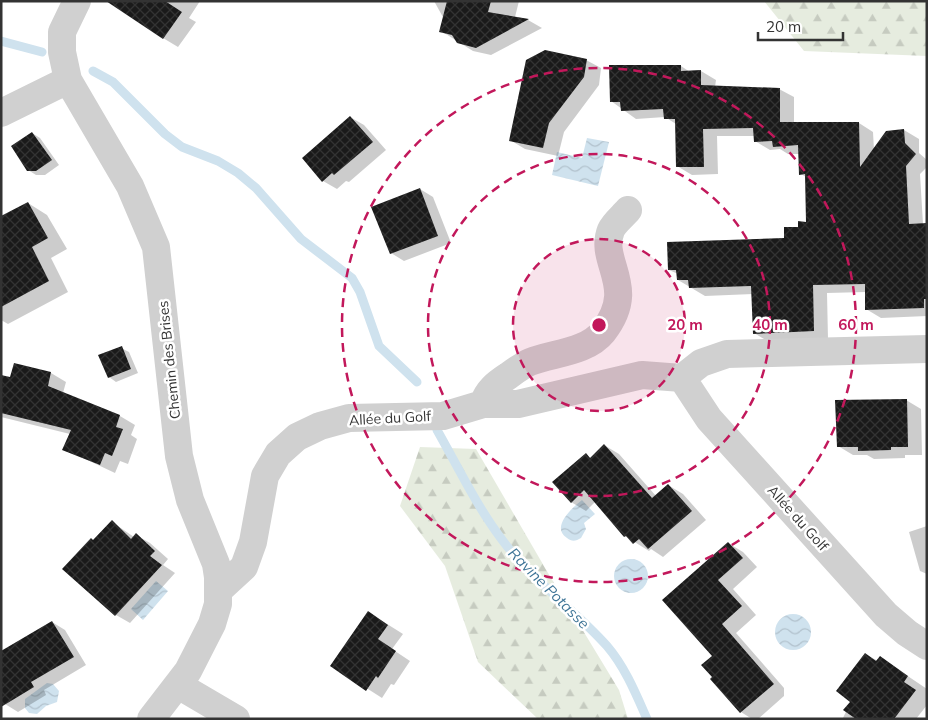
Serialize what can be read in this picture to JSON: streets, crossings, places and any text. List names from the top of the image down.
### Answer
{
  "streets": {
    "street": ["Chemin des Brises", "Allée du Golf"]
  },
  "crossings": [
    ["Chemin des Brises", "Allée du Golf"]
  ],
  "water": ["Ravine Potasse"],
  "scale_bar": "20 m",
  "rings": ["20 m", "40 m", "60 m"]
}
